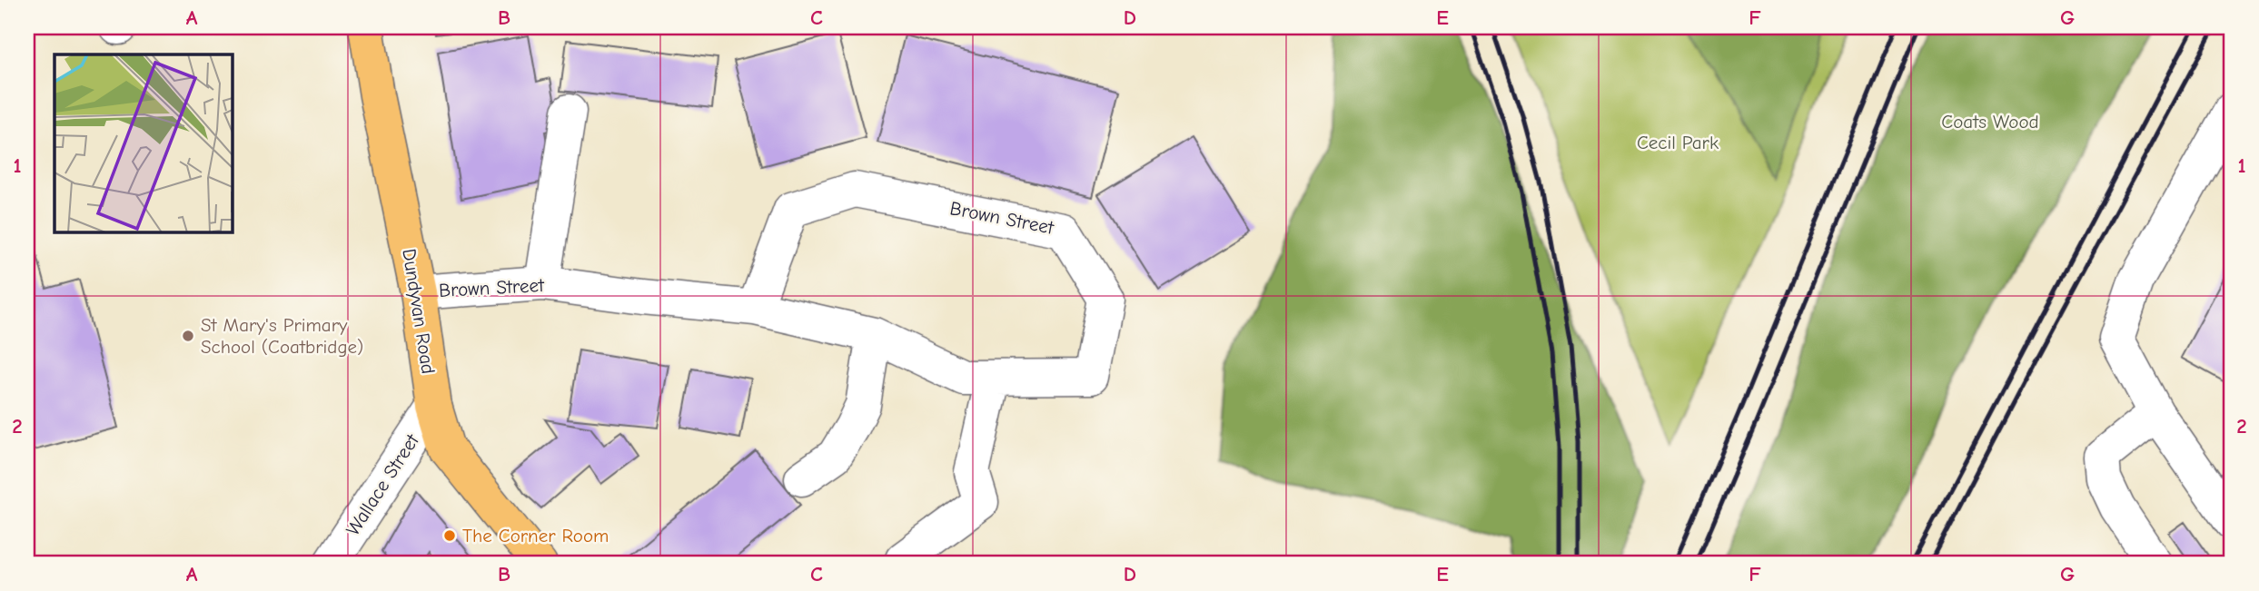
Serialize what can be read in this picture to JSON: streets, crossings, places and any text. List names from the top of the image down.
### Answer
{
  "streets": {
    "main road": ["Dundyvan Road"],
    "street": ["Brown Street", "Wallace Street"]
  },
  "crossings": [
    ["Brown Street", "Dundyvan Road"],
    ["Dundyvan Road", "Wallace Street"]
  ],
  "parks": ["Coats Wood", "Cecil Park"],
  "places": ["St Mary's Primary School (Coatbridge)", "The Corner Room"],
  "grid": {
    "columns": [
      "A",
      "B",
      "C",
      "D",
      "E",
      "F",
      "G"
    ],
    "rows": ["1", "2"]
  }
}
